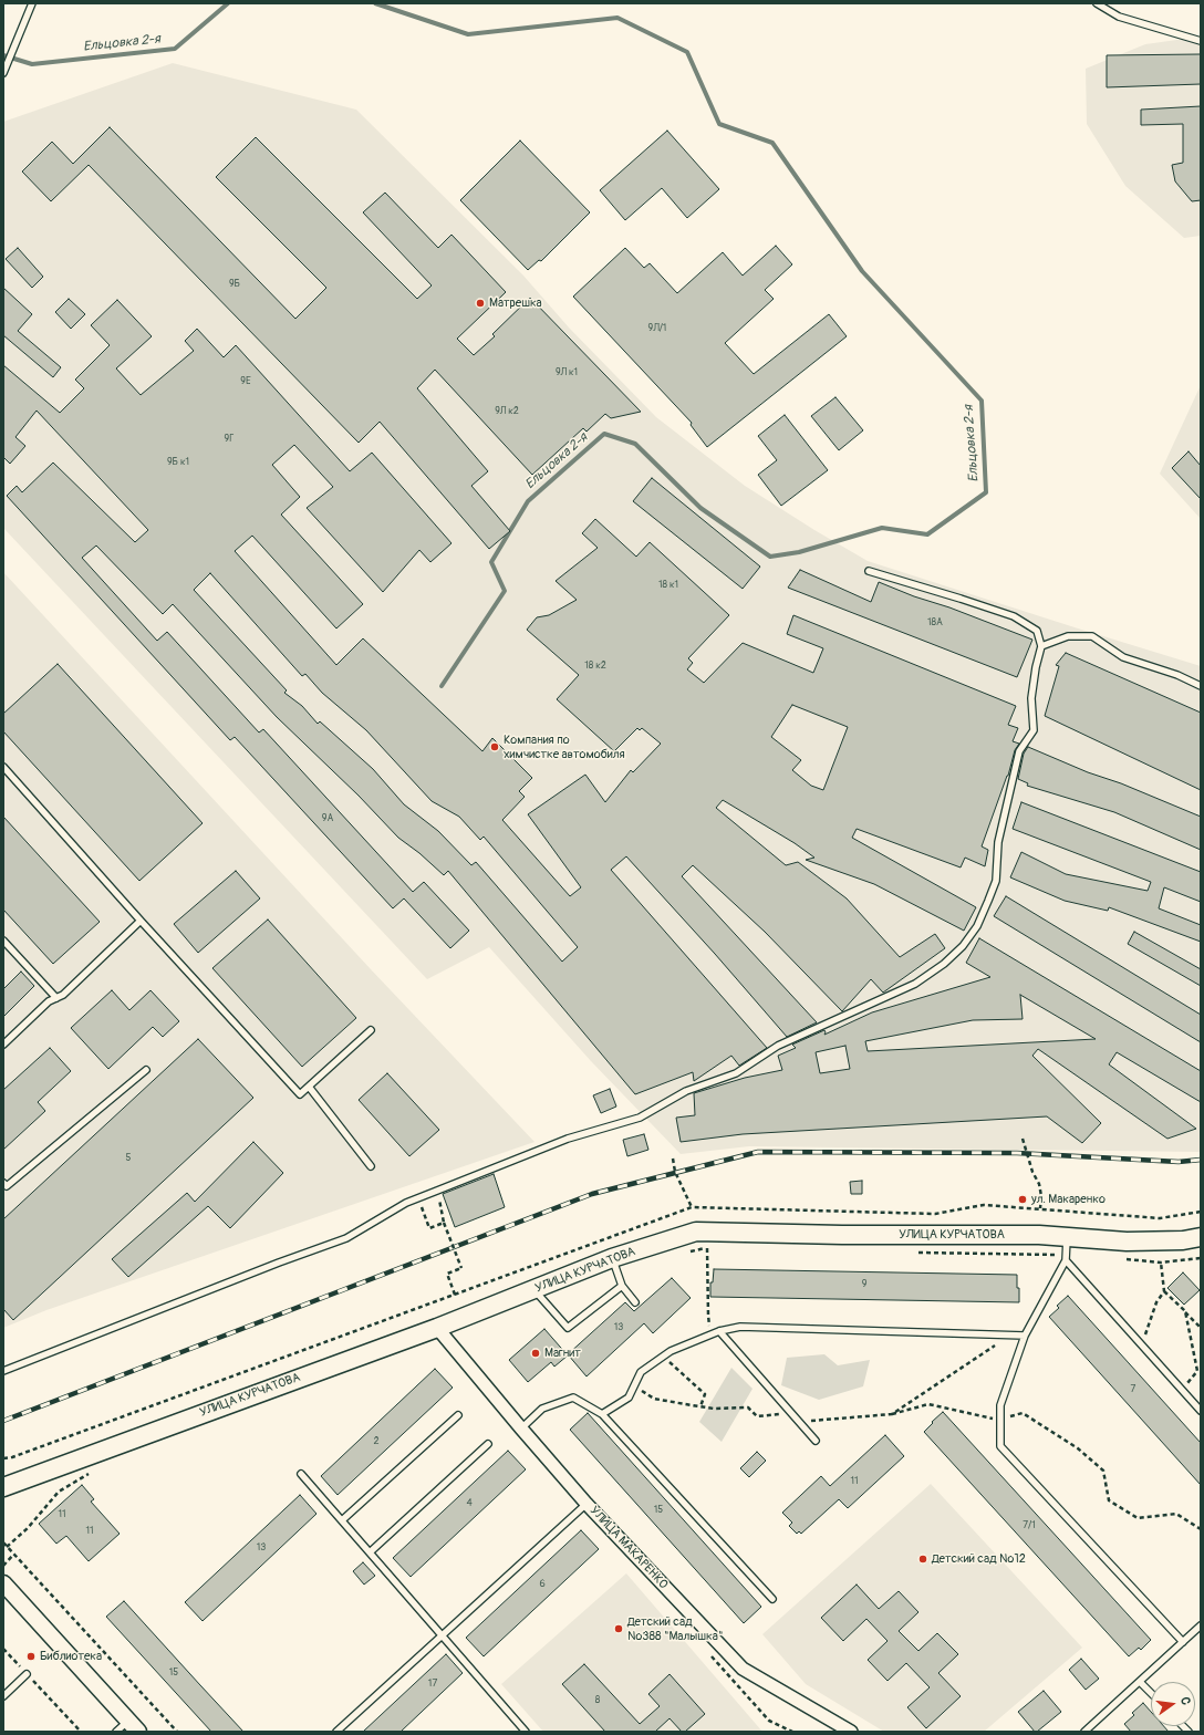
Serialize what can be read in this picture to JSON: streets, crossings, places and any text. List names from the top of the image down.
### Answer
{
  "streets": {
    "main road": ["УЛИЦА КУРЧАТОВА"],
    "street": ["УЛИЦА МАКАРЕНКО"]
  },
  "crossings": [
    ["УЛИЦА КУРЧАТОВА", "УЛИЦА МАКАРЕНКО"]
  ],
  "water": ["Ельцовка 2-я"],
  "places": [
    "Матрешка",
    "Компания по химчистке автомобиля",
    "ул. Макаренко",
    "Магнит",
    "Детский сад №12",
    "Детский сад №388 \"Малышка\"",
    "Библиотека"
  ],
  "house_numbers": [
    "9Б",
    "9Л/1",
    "9Л к1",
    "9Е",
    "9Л к2",
    "9Г",
    "9Б к1",
    "18 к1",
    "18А",
    "18 к2",
    "9А",
    "5",
    "9",
    "13",
    "7",
    "2",
    "11",
    "4",
    "15",
    "11",
    "7/1",
    "11",
    "13",
    "6",
    "15",
    "17",
    "8"
  ],
  "north": "right"
}
